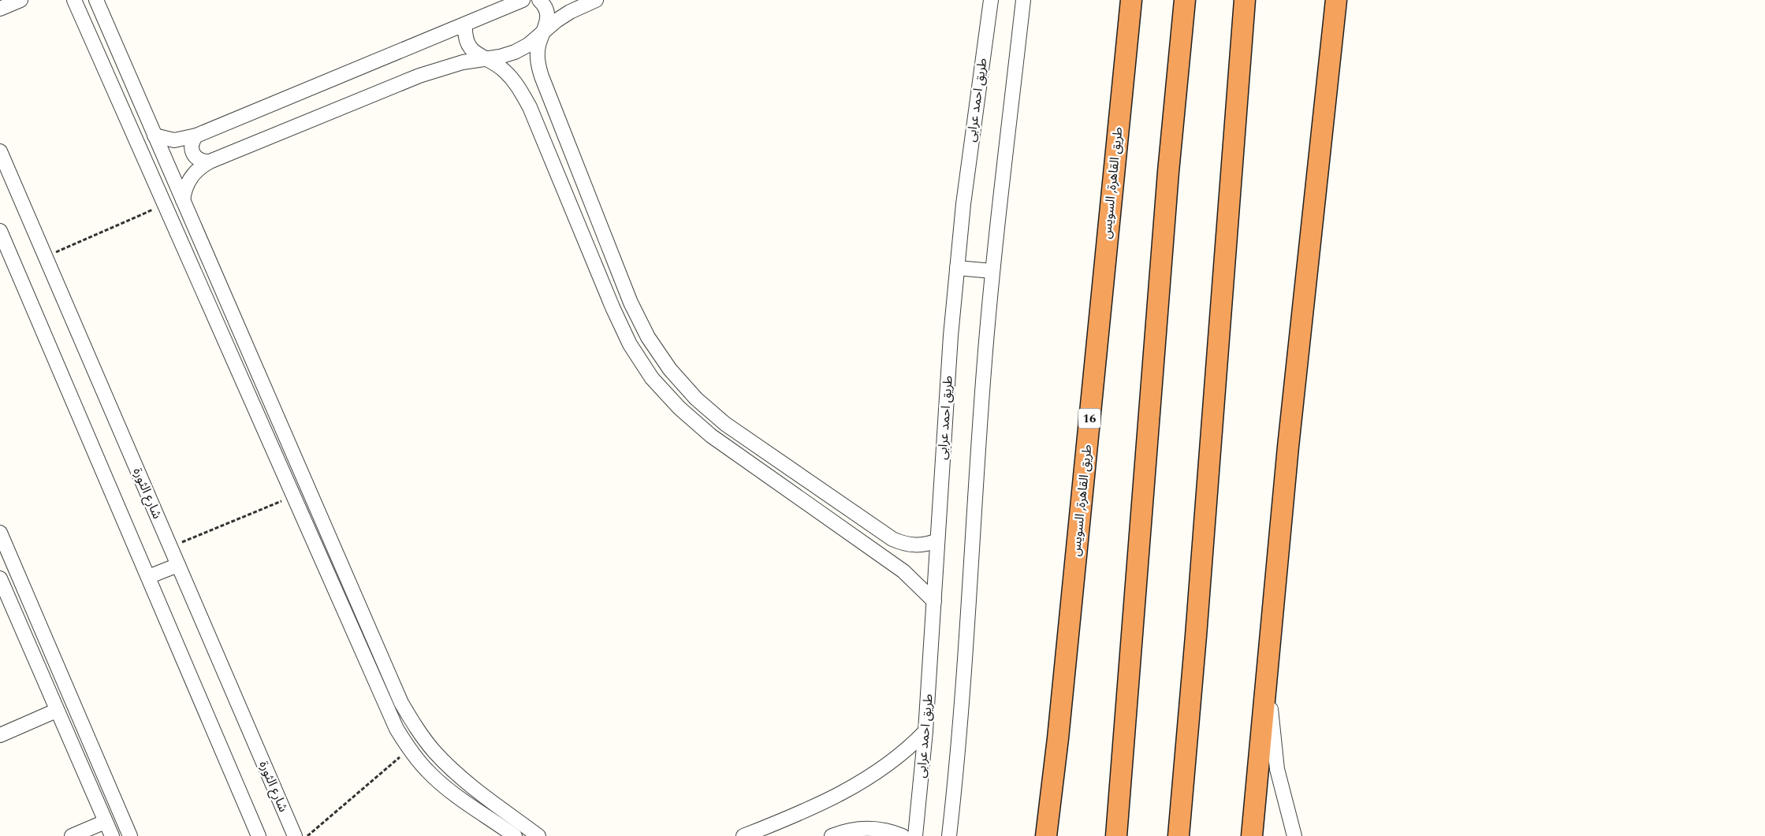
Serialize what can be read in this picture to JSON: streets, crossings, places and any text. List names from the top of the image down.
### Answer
{
  "streets": {
    "highway": ["طريق القاهرة, السويس", "16"],
    "street": ["طريق احمد عرابى", "شارع الثورة"]
  }
}
